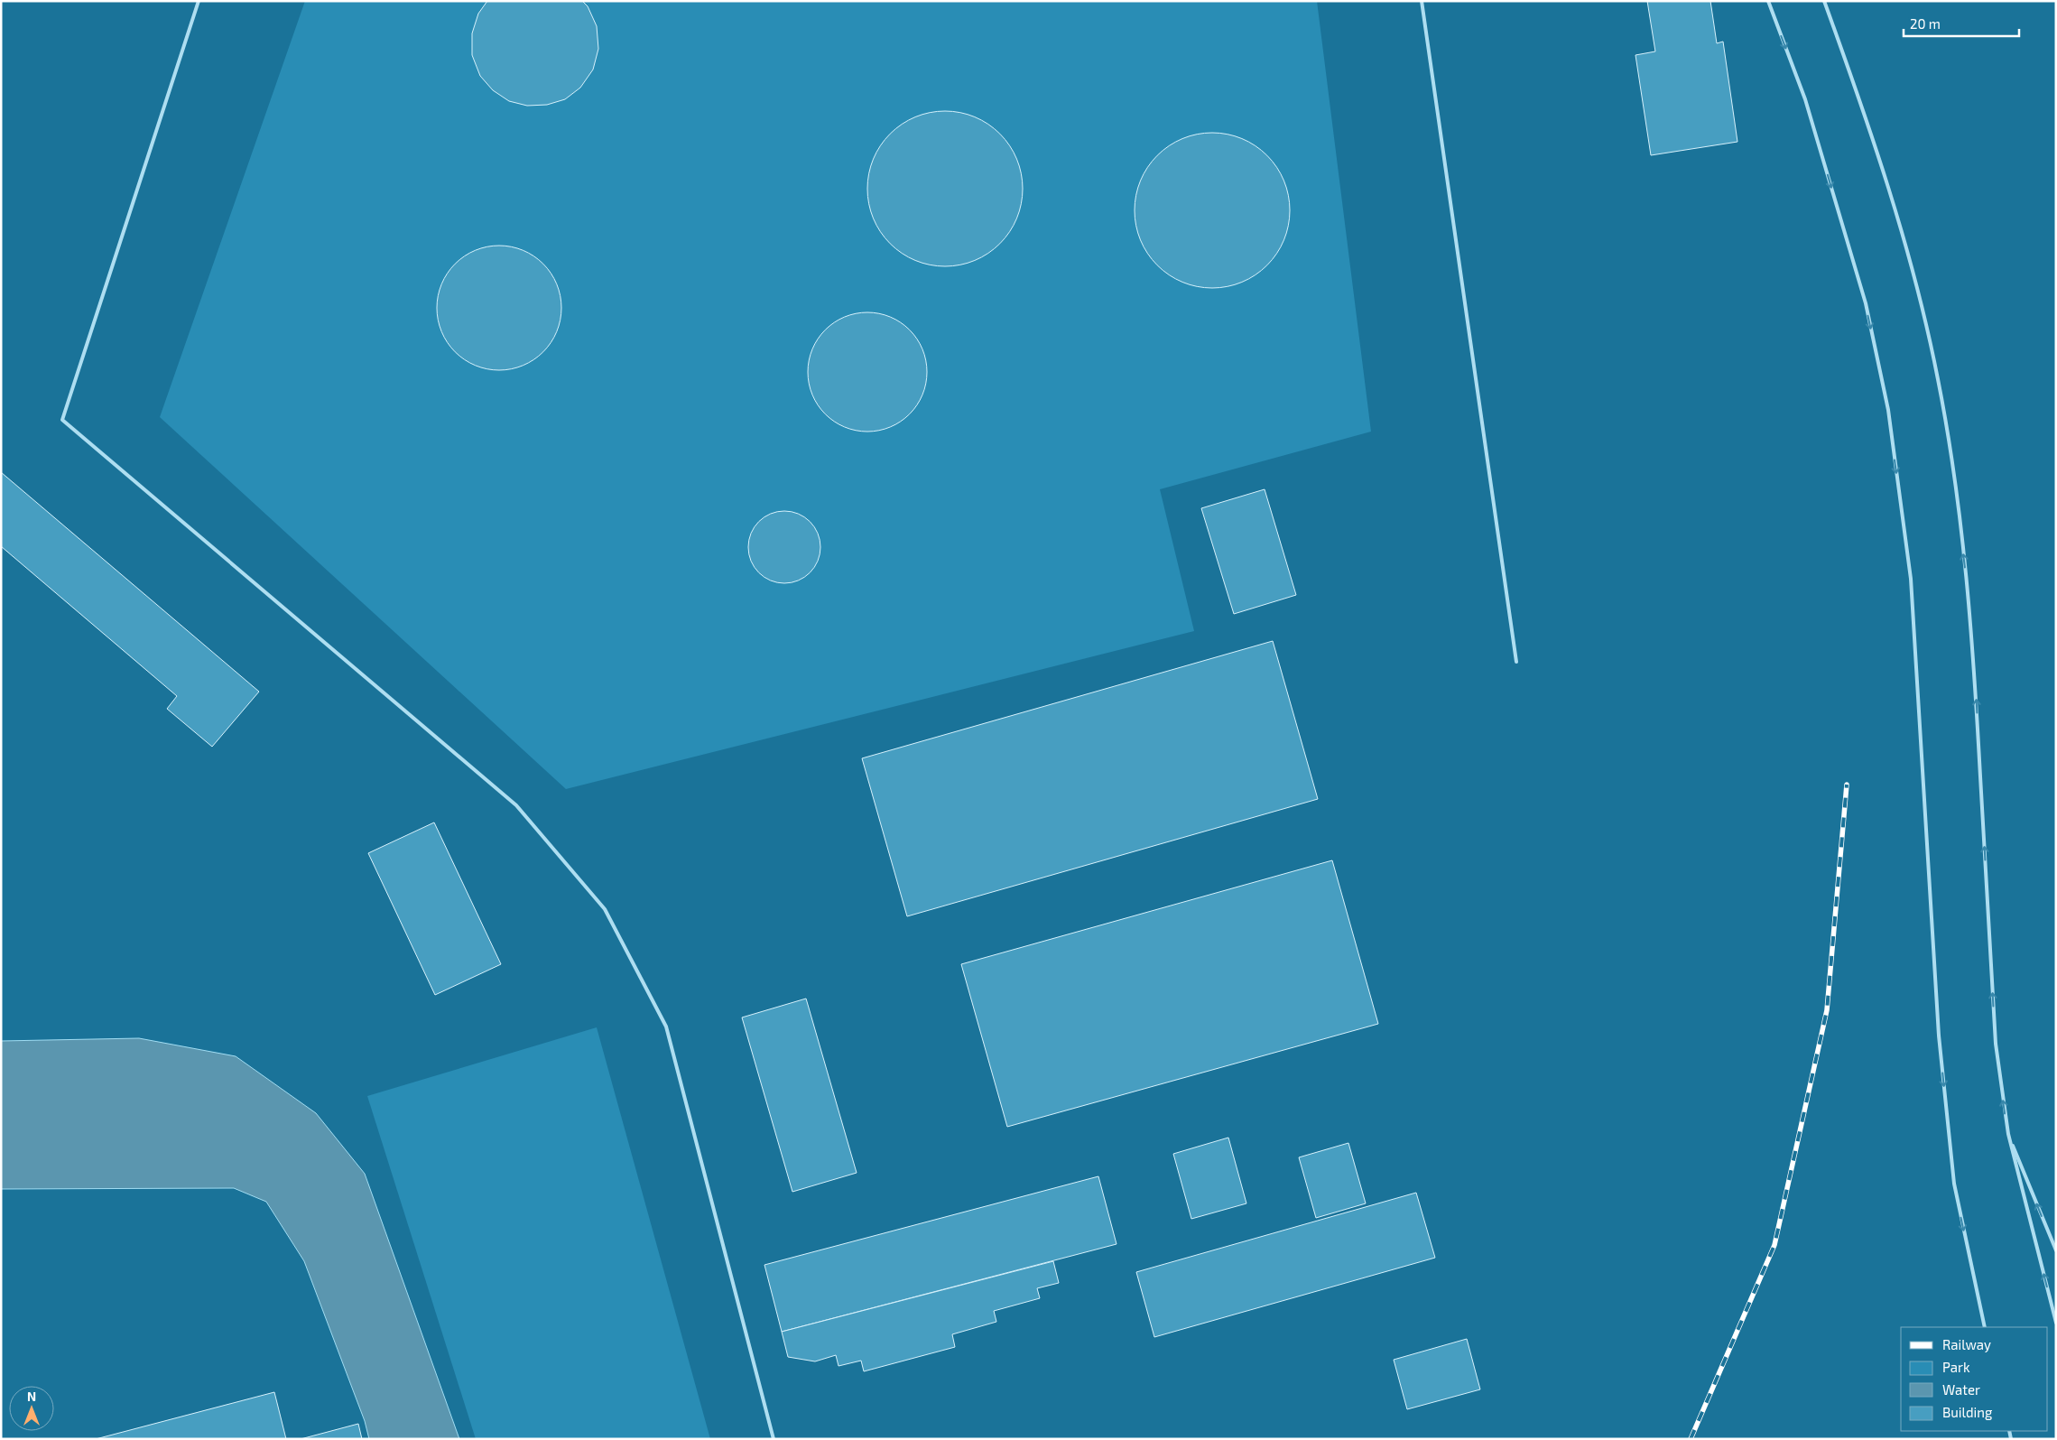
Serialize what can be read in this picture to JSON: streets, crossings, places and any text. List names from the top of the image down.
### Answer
{
  "legend": [
    "Railway",
    "Park",
    "Water",
    "Building"
  ],
  "scale_bar": "20 m",
  "north": "top"
}
